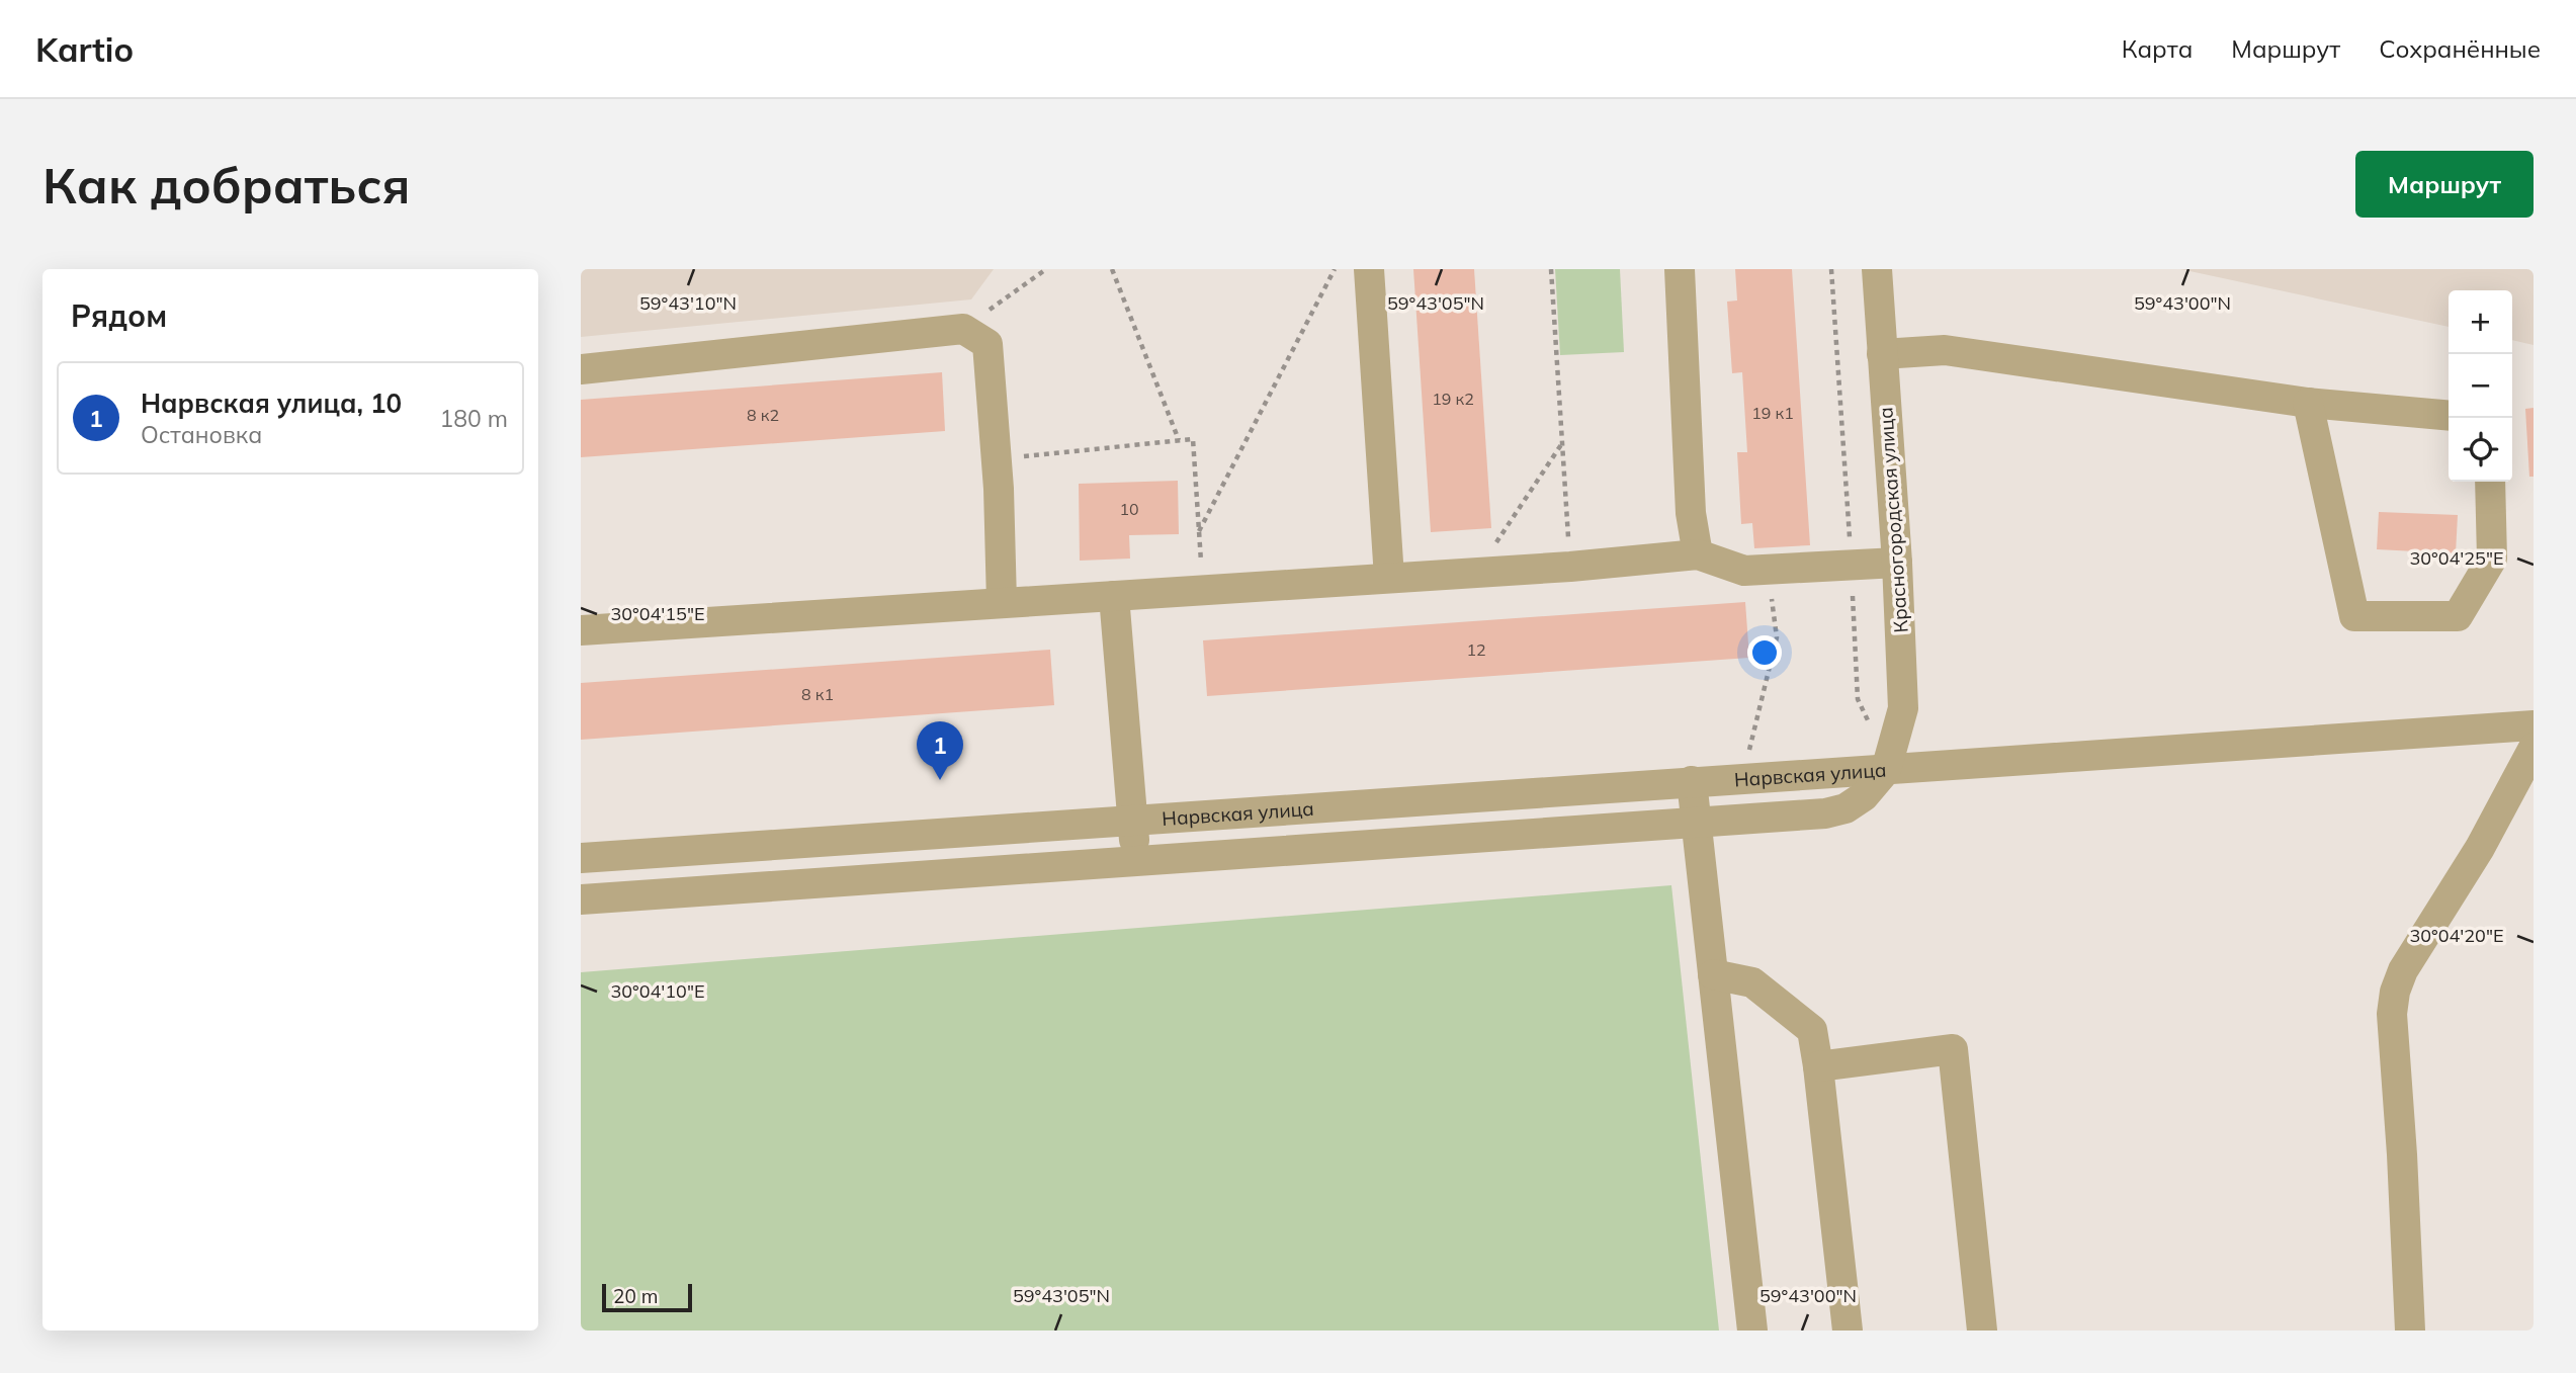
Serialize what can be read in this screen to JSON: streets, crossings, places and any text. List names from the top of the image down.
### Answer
{
  "streets": {
    "street": ["Красногородская улица", "Нарвская улица"]
  },
  "crossings": [
    ["Красногородская улица", "Нарвская улица"]
  ],
  "house_numbers": [
    "19 к2",
    "19 к1",
    "8 к2",
    "10",
    "12",
    "8 к1"
  ],
  "scale_bar": "20 m",
  "page": {
    "header": "Kartio",
    "nav": ["Карта", "Маршрут", "Сохранённые"],
    "buttons": "Маршрут",
    "title": "Как добраться",
    "heading": "Рядом",
    "map_buttons": ["+", "−"],
    "list": [
      {
        "mark": "1",
        "name": "Нарвская улица, 10",
        "note": "Остановка",
        "value": "180 m"
      }
    ],
    "pins": "1",
    "scale": "20 m"
  },
  "coordinates": [
    "59°43'10\"N",
    "59°43'05\"N",
    "59°43'00\"N",
    "30°04'25\"E",
    "30°04'15\"E",
    "30°04'20\"E",
    "30°04'10\"E"
  ]
}
